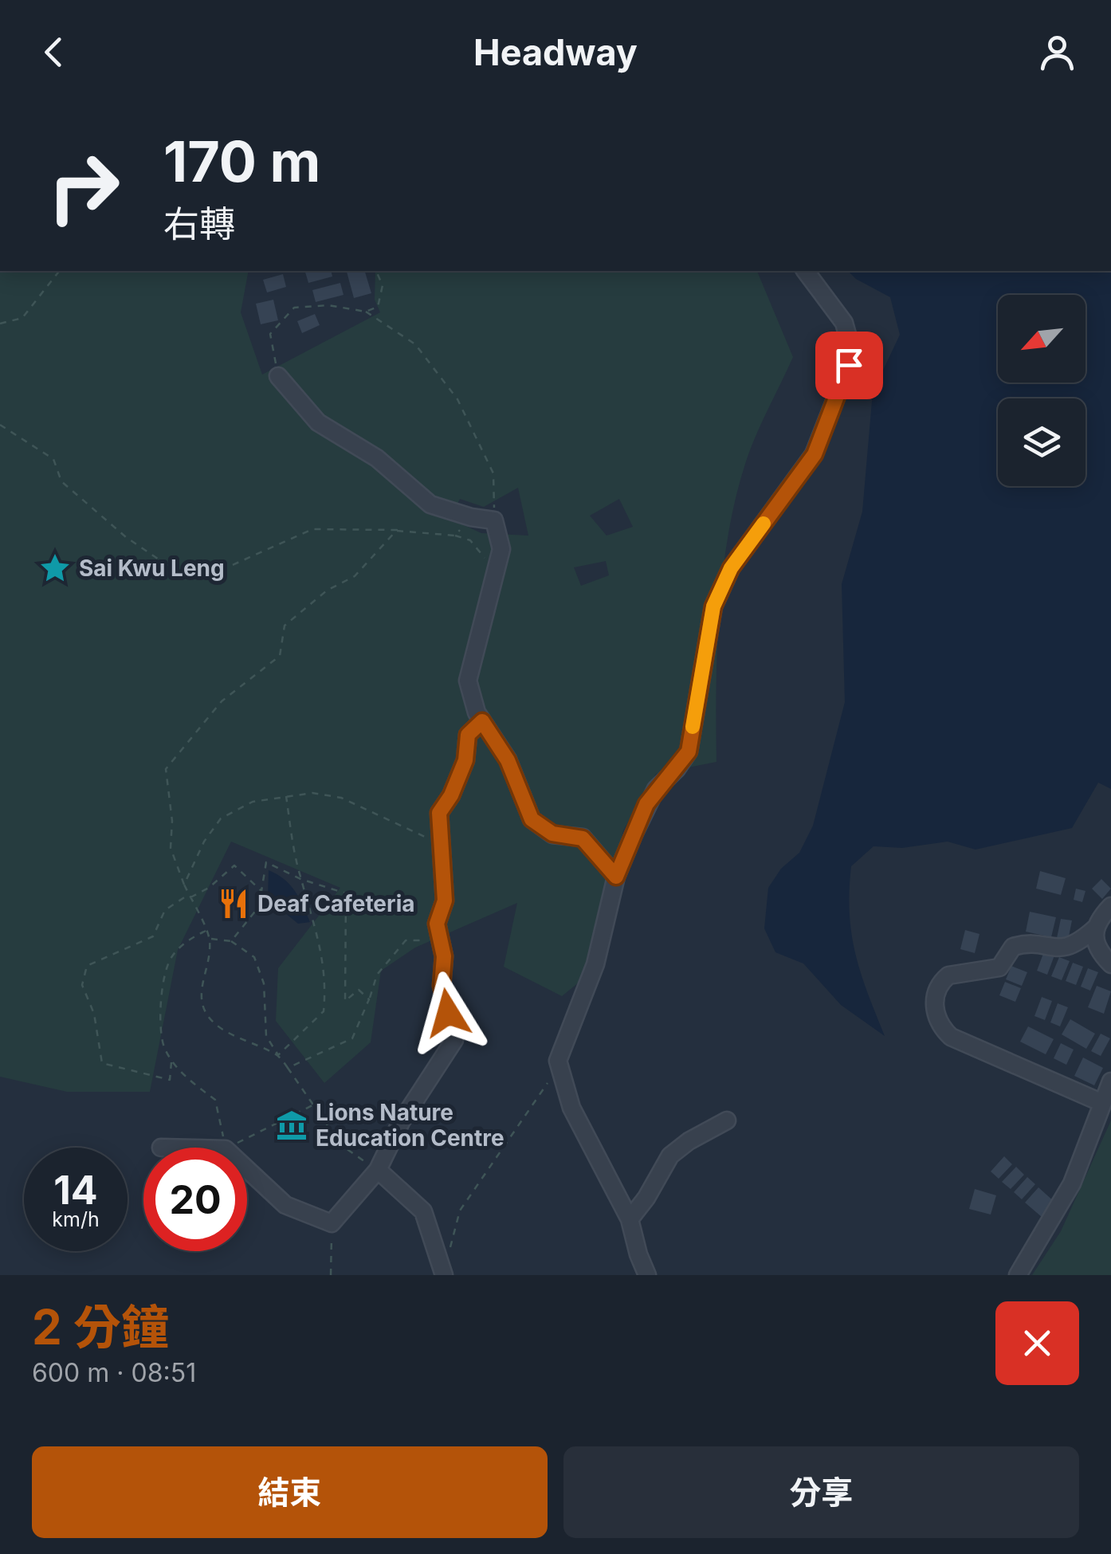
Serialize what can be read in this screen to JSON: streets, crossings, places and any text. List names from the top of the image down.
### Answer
{
  "places": {
    "place": ["Sai Kwu Leng"],
    "restaurant": ["Deaf Cafeteria"],
    "museum": ["Lions Nature Education Centre"]
  },
  "north": "bottom left",
  "page": {
    "header": "Headway",
    "turn": ["170 m", "右轉"],
    "speed": "14 km/h",
    "limit": "20",
    "heading": ["2 分鐘", "600 m · 08:51"],
    "buttons": ["結束", "分享"]
  }
}
